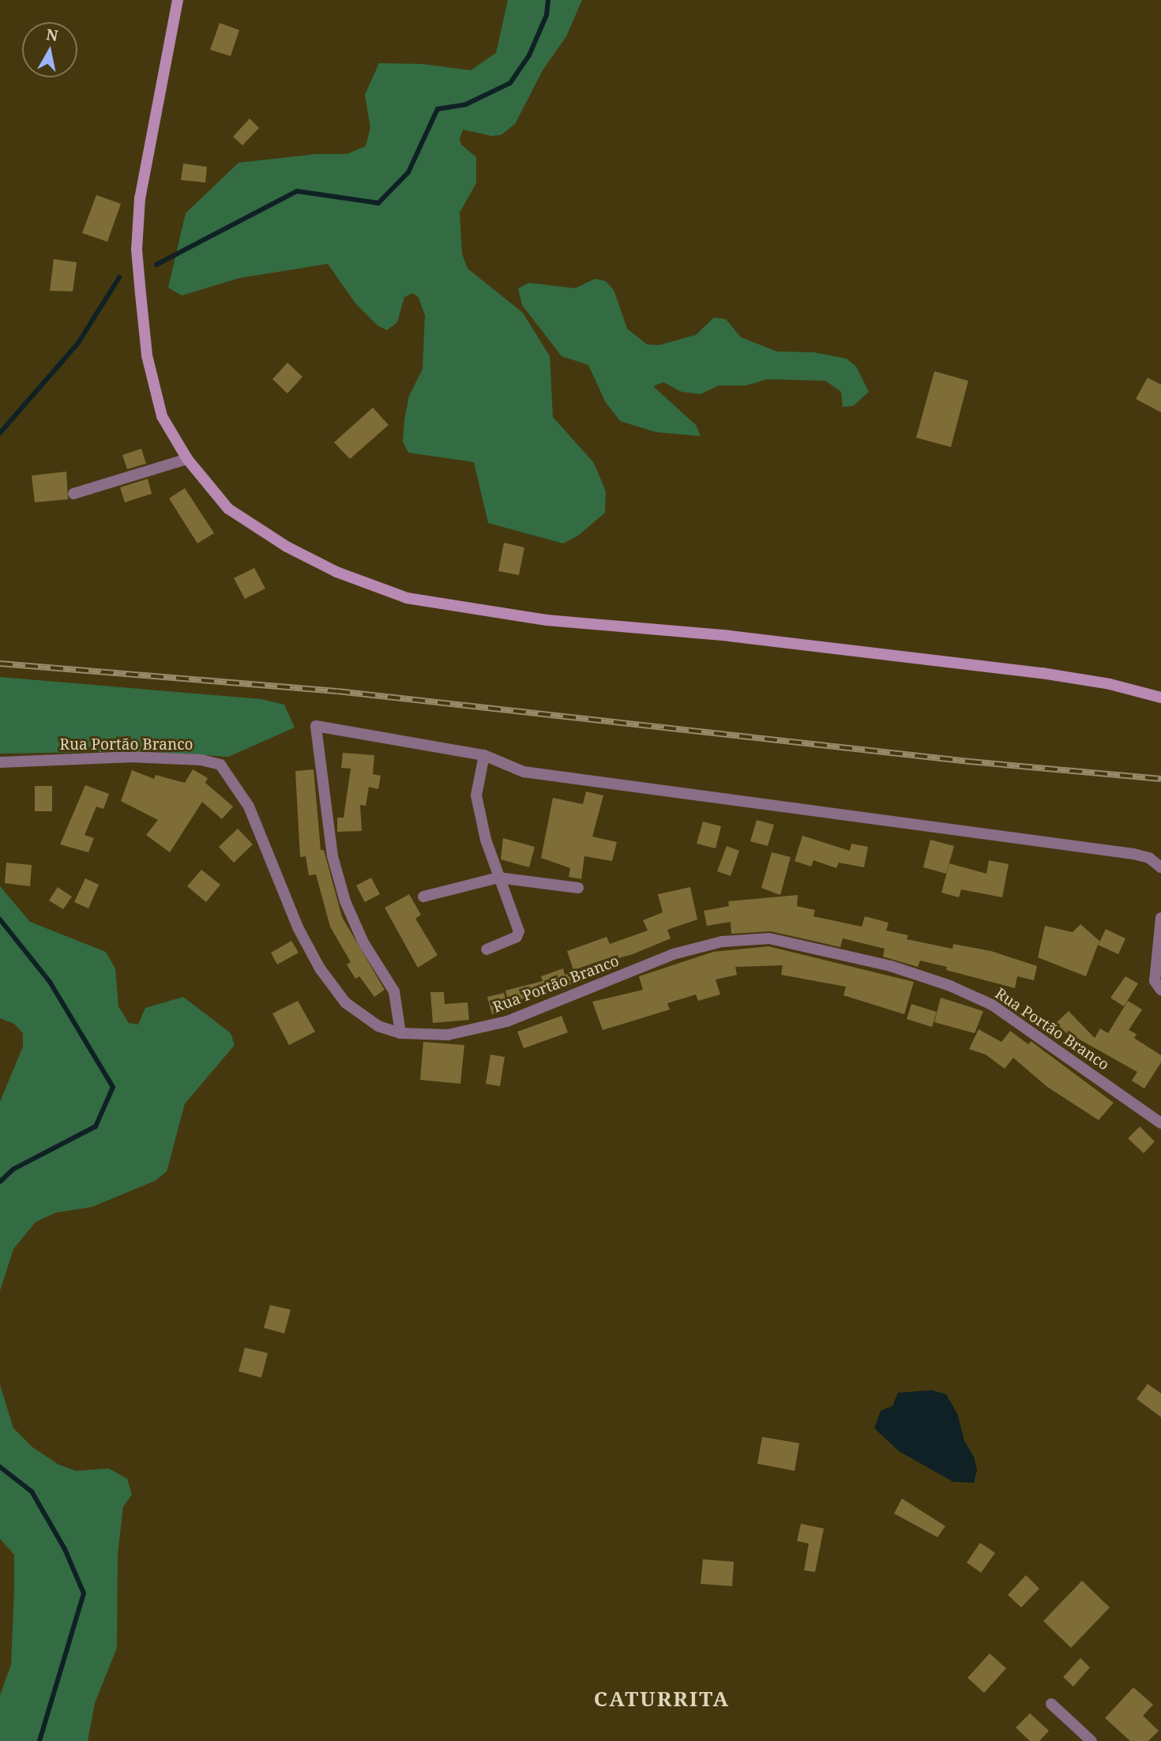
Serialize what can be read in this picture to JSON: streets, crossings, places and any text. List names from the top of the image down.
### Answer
{
  "streets": {
    "street": ["Rua Portão Branco"]
  },
  "districts": ["CATURRITA"],
  "north": "top"
}
